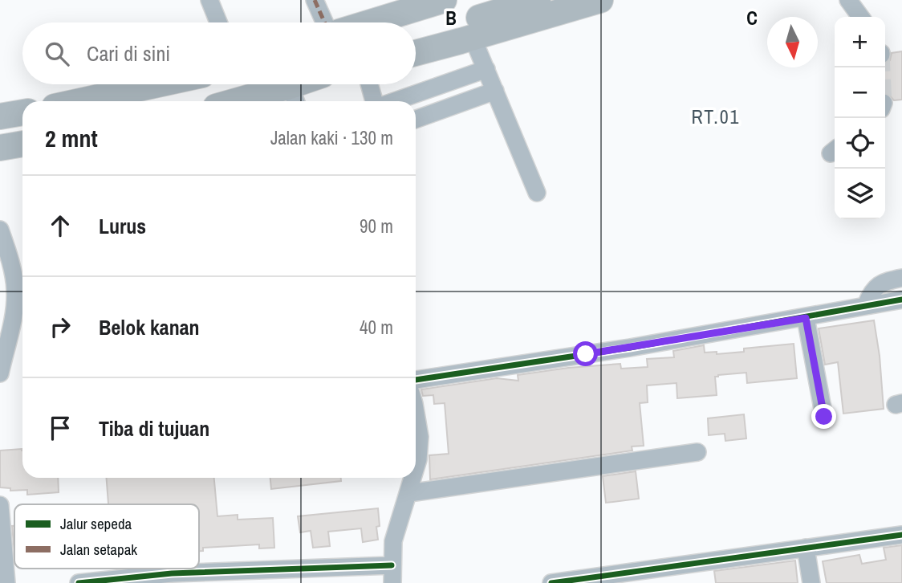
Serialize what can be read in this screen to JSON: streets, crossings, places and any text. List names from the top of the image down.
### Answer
{
  "districts": ["RT.01"],
  "legend": ["Jalur sepeda", "Jalan setapak"],
  "north": "bottom",
  "page": {
    "map_buttons": ["+", "−"],
    "search": "Cari di sini",
    "heading": ["2 mnt", "Jalan kaki · 130 m"],
    "list": [
      ["Lurus", "90 m"],
      ["Belok kanan", "40 m"],
      "Tiba di tujuan"
    ]
  },
  "grid": {
    "columns": ["B", "C"]
  }
}
